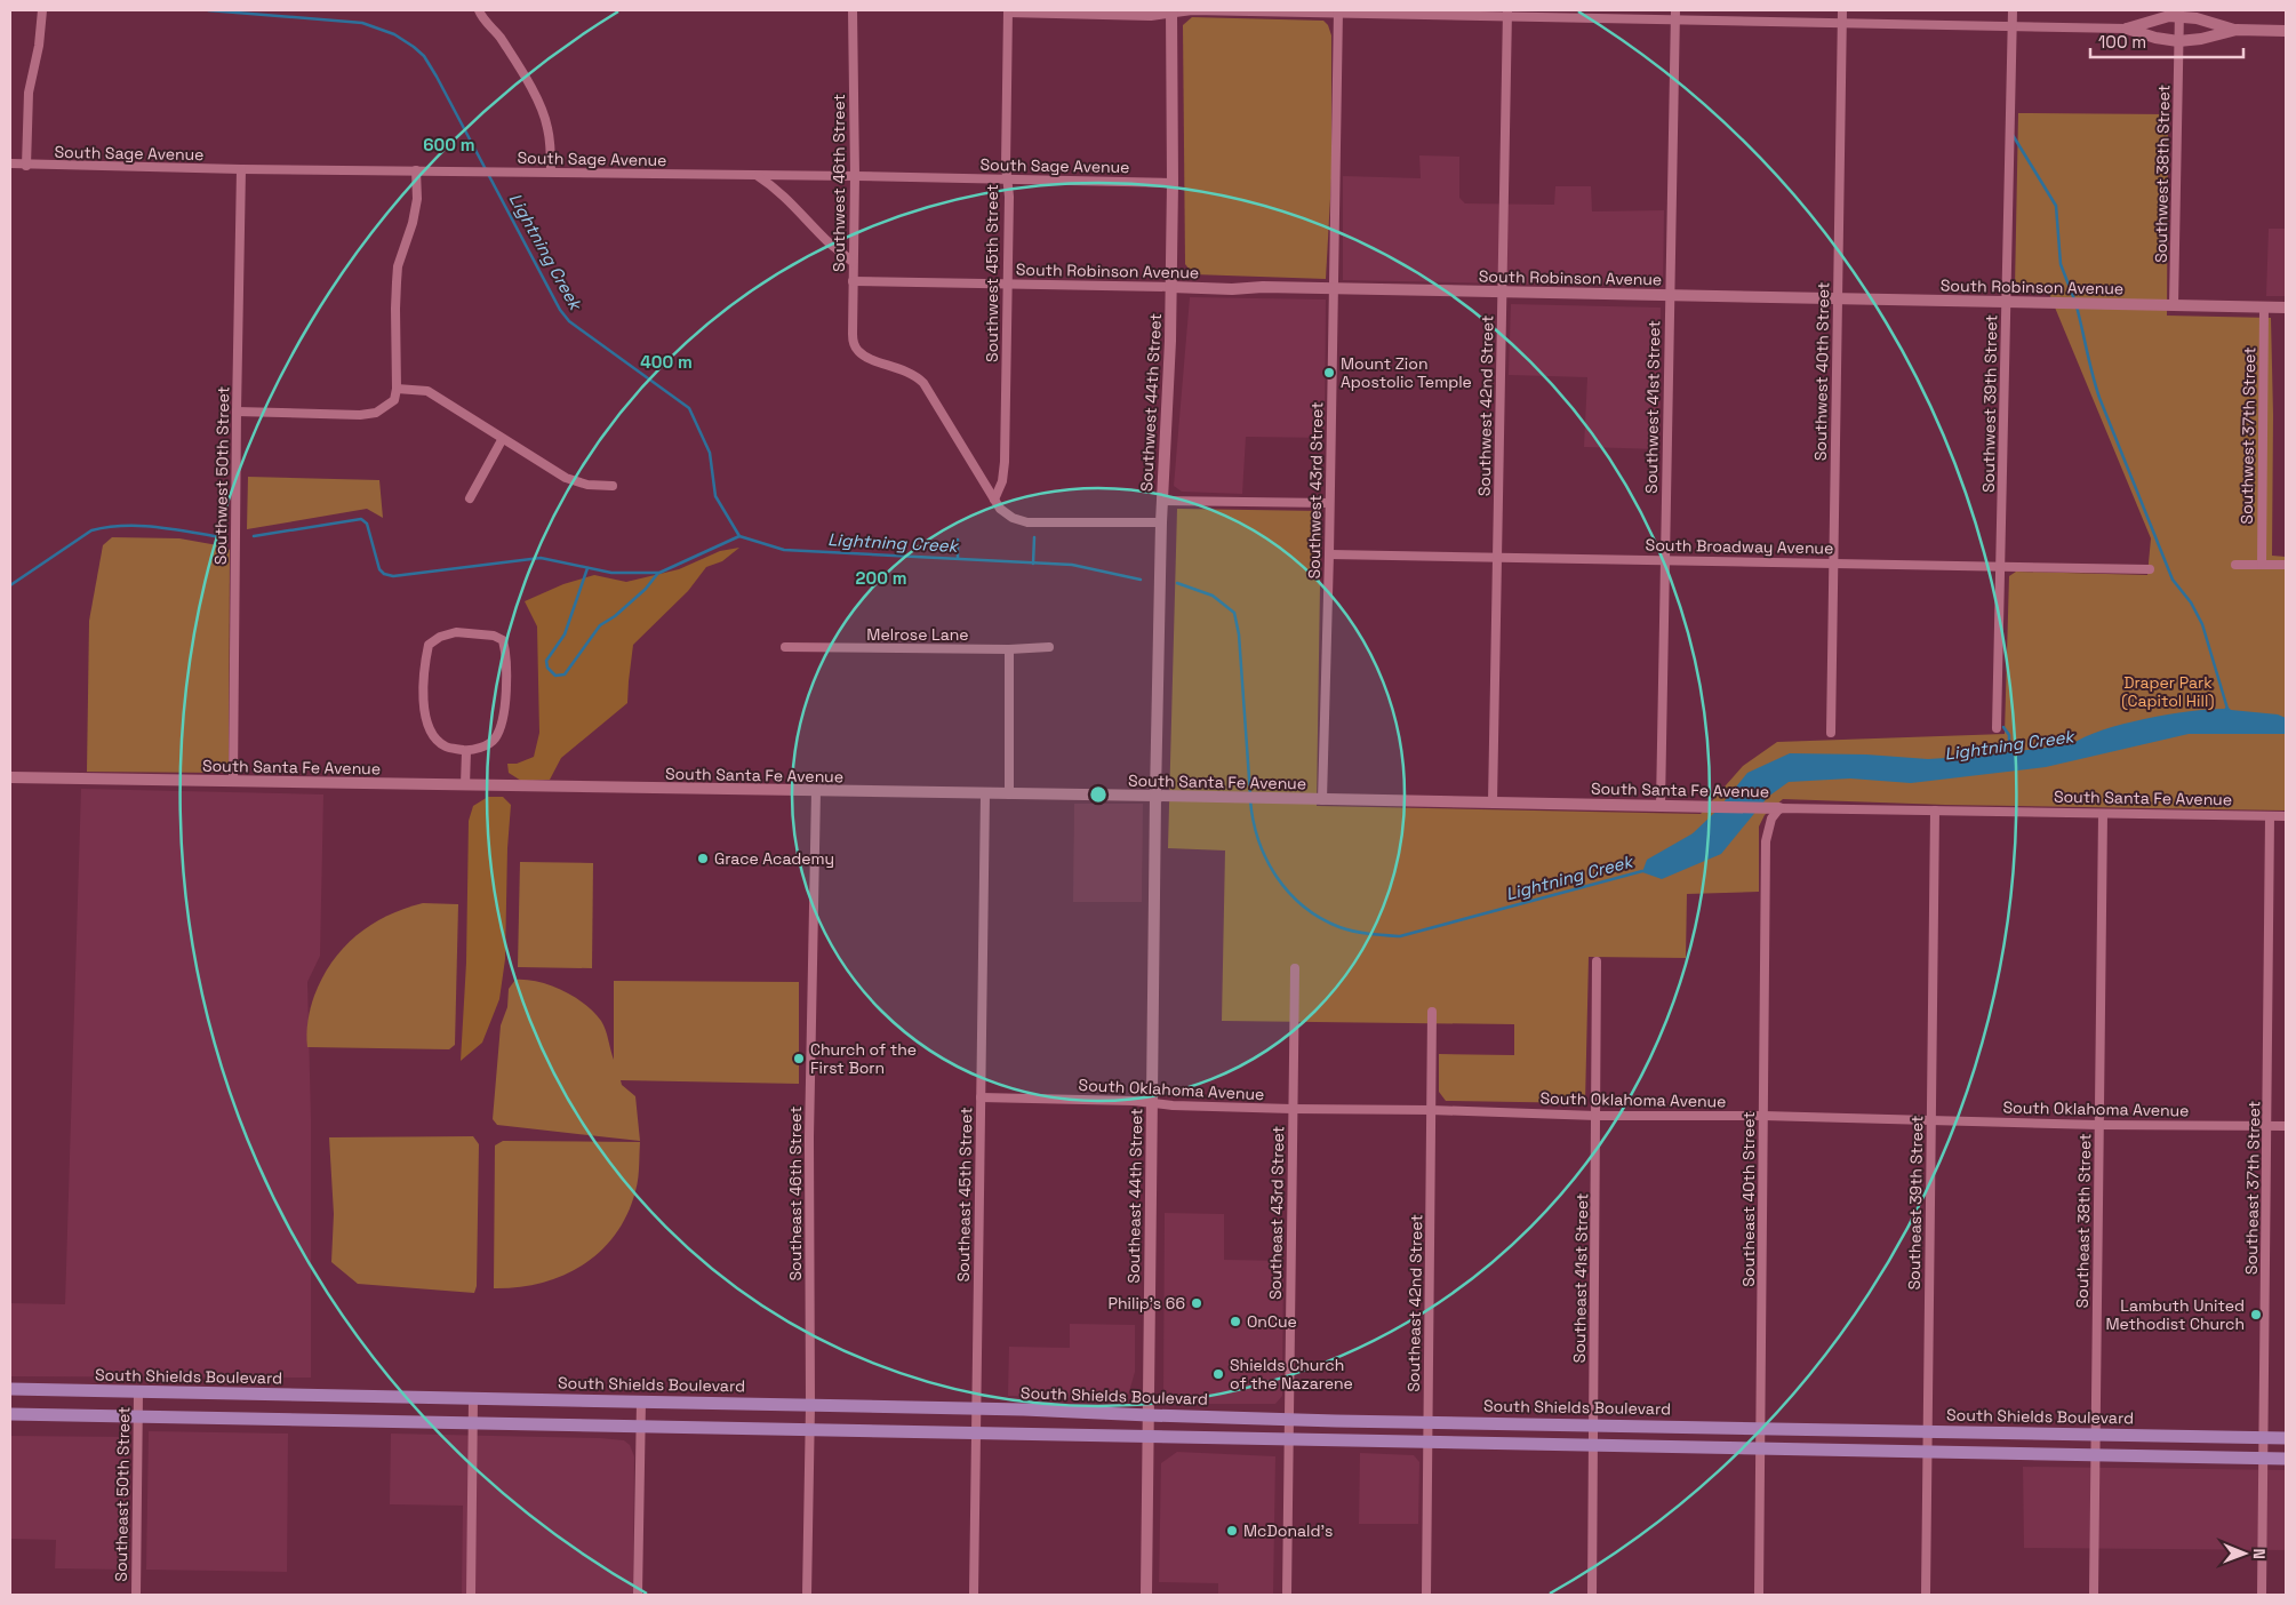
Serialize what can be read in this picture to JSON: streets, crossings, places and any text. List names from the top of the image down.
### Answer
{
  "streets": {
    "main road": ["South Shields Boulevard"],
    "street": [
      "South Sage Avenue",
      "Southwest 38th Street",
      "Southwest 46th Street",
      "South Robinson Avenue",
      "Southwest 45th Street",
      "Southwest 40th Street",
      "Southwest 44th Street",
      "Southwest 39th Street",
      "Southwest 42nd Street",
      "Southwest 41st Street",
      "Southwest 37th Street",
      "Southwest 50th Street",
      "Southwest 43rd Street",
      "South Broadway Avenue",
      "Melrose Lane",
      "South Santa Fe Avenue",
      "South Oklahoma Avenue",
      "Southeast 37th Street",
      "Southeast 46th Street",
      "Southeast 45th Street",
      "Southeast 44th Street",
      "Southeast 40th Street",
      "Southeast 39th Street",
      "Southeast 43rd Street",
      "Southeast 38th Street",
      "Southeast 41st Street",
      "Southeast 42nd Street",
      "Southeast 50th Street"
    ]
  },
  "crossings": [
    ["South Sage Avenue", "Southwest 46th Street"],
    ["South Sage Avenue", "Southwest 45th Street"],
    ["South Sage Avenue", "Southwest 44th Street"],
    ["South Sage Avenue", "Southwest 50th Street"],
    ["Southwest 38th Street", "South Robinson Avenue"],
    ["Southwest 46th Street", "South Robinson Avenue"],
    ["Southwest 46th Street", "Southwest 45th Street"],
    ["South Robinson Avenue", "Southwest 45th Street"],
    ["South Robinson Avenue", "Southwest 40th Street"],
    ["South Robinson Avenue", "Southwest 44th Street"],
    ["South Robinson Avenue", "Southwest 39th Street"],
    ["South Robinson Avenue", "Southwest 42nd Street"],
    ["South Robinson Avenue", "Southwest 41st Street"],
    ["South Robinson Avenue", "Southwest 37th Street"],
    ["South Robinson Avenue", "Southwest 43rd Street"],
    ["Southwest 40th Street", "South Broadway Avenue"],
    ["Southwest 44th Street", "South Santa Fe Avenue"],
    ["Southwest 44th Street", "Southeast 44th Street"],
    ["Southwest 39th Street", "South Broadway Avenue"],
    ["Southwest 42nd Street", "South Broadway Avenue"],
    ["Southwest 42nd Street", "South Santa Fe Avenue"],
    ["Southwest 41st Street", "South Broadway Avenue"],
    ["Southwest 41st Street", "South Santa Fe Avenue"],
    ["Southwest 50th Street", "South Santa Fe Avenue"],
    ["Southwest 43rd Street", "South Broadway Avenue"],
    ["Southwest 43rd Street", "South Santa Fe Avenue"],
    ["South Santa Fe Avenue", "Southeast 37th Street"],
    ["South Santa Fe Avenue", "Southeast 46th Street"],
    ["South Santa Fe Avenue", "Southeast 45th Street"],
    ["South Santa Fe Avenue", "Southeast 44th Street"],
    ["South Santa Fe Avenue", "Southeast 40th Street"],
    ["South Santa Fe Avenue", "Southeast 39th Street"],
    ["South Santa Fe Avenue", "Southeast 38th Street"],
    ["South Oklahoma Avenue", "Southeast 37th Street"],
    ["South Oklahoma Avenue", "Southeast 45th Street"],
    ["South Oklahoma Avenue", "Southeast 44th Street"],
    ["South Oklahoma Avenue", "Southeast 40th Street"],
    ["South Oklahoma Avenue", "Southeast 39th Street"],
    ["South Oklahoma Avenue", "Southeast 43rd Street"],
    ["South Oklahoma Avenue", "Southeast 38th Street"],
    ["South Oklahoma Avenue", "Southeast 41st Street"],
    ["South Oklahoma Avenue", "Southeast 42nd Street"],
    ["Southeast 37th Street", "South Shields Boulevard"],
    ["Southeast 46th Street", "South Shields Boulevard"],
    ["Southeast 45th Street", "South Shields Boulevard"],
    ["Southeast 44th Street", "South Shields Boulevard"],
    ["Southeast 40th Street", "South Shields Boulevard"],
    ["Southeast 39th Street", "South Shields Boulevard"],
    ["Southeast 43rd Street", "South Shields Boulevard"],
    ["Southeast 38th Street", "South Shields Boulevard"],
    ["Southeast 41st Street", "South Shields Boulevard"],
    ["Southeast 42nd Street", "South Shields Boulevard"],
    ["South Shields Boulevard", "Southeast 50th Street"]
  ],
  "water": ["Lightning Creek"],
  "parks": ["Draper Park (Capitol Hill)"],
  "places": [
    "Mount Zion Apostolic Temple",
    "Grace Academy",
    "Church of the First Born",
    "Philip's 66",
    "Lambuth United Methodist Church",
    "OnCue",
    "Shields Church of the Nazarene",
    "McDonald's"
  ],
  "scale_bar": "100 m",
  "north": "right",
  "rings": ["600 m", "400 m", "200 m"]
}
